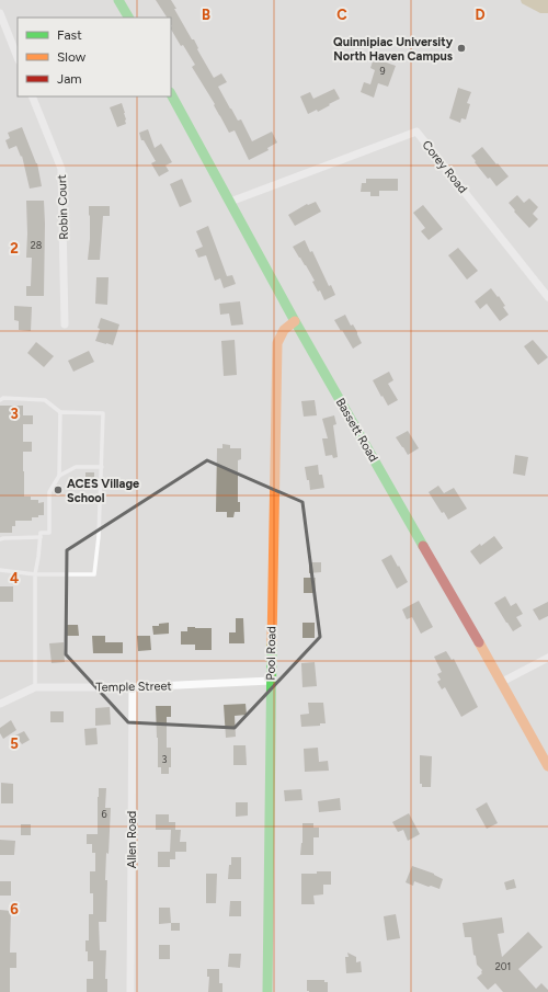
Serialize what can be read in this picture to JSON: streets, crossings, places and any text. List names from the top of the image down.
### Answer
{
  "streets": {
    "street": [
      "Corey Road",
      "Robin Court",
      "Bassett Road",
      "Pool Road",
      "Temple Street",
      "Allen Road"
    ]
  },
  "crossings": [
    ["Corey Road", "Bassett Road"],
    ["Bassett Road", "Pool Road"],
    ["Pool Road", "Temple Street"],
    ["Temple Street", "Allen Road"]
  ],
  "places": ["Quinnipiac University North Haven Campus", "ACES Village School"],
  "house_numbers": [
    "9",
    "28",
    "3",
    "6",
    "201"
  ],
  "legend": ["Fast", "Slow", "Jam"],
  "grid": {
    "columns": ["B", "C", "D"],
    "rows": [
      "2",
      "3",
      "4",
      "5",
      "6"
    ]
  }
}
